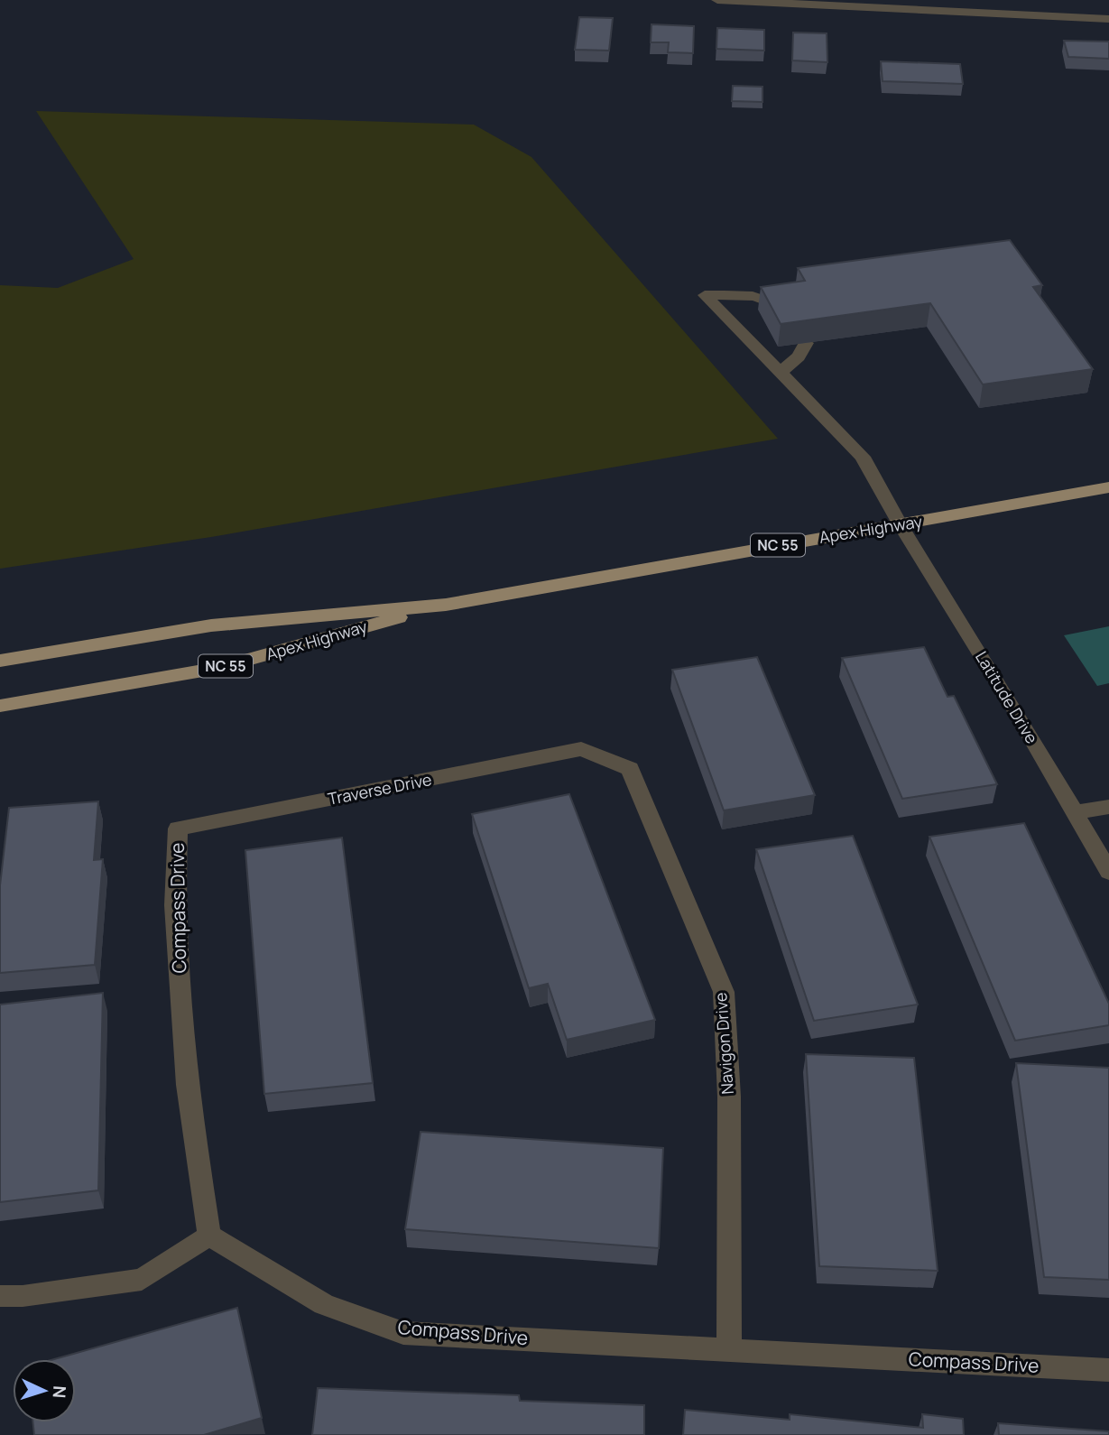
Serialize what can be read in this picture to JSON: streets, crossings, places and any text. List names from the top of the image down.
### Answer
{
  "streets": {
    "main road": ["Apex Highway", "NC 55"],
    "street": [
      "Latitude Drive",
      "Traverse Drive",
      "Compass Drive",
      "Navigon Drive"
    ]
  },
  "crossings": [
    ["Apex Highway", "Latitude Drive"],
    ["Traverse Drive", "Compass Drive"],
    ["Traverse Drive", "Navigon Drive"],
    ["Compass Drive", "Navigon Drive"]
  ],
  "north": "right"
}
